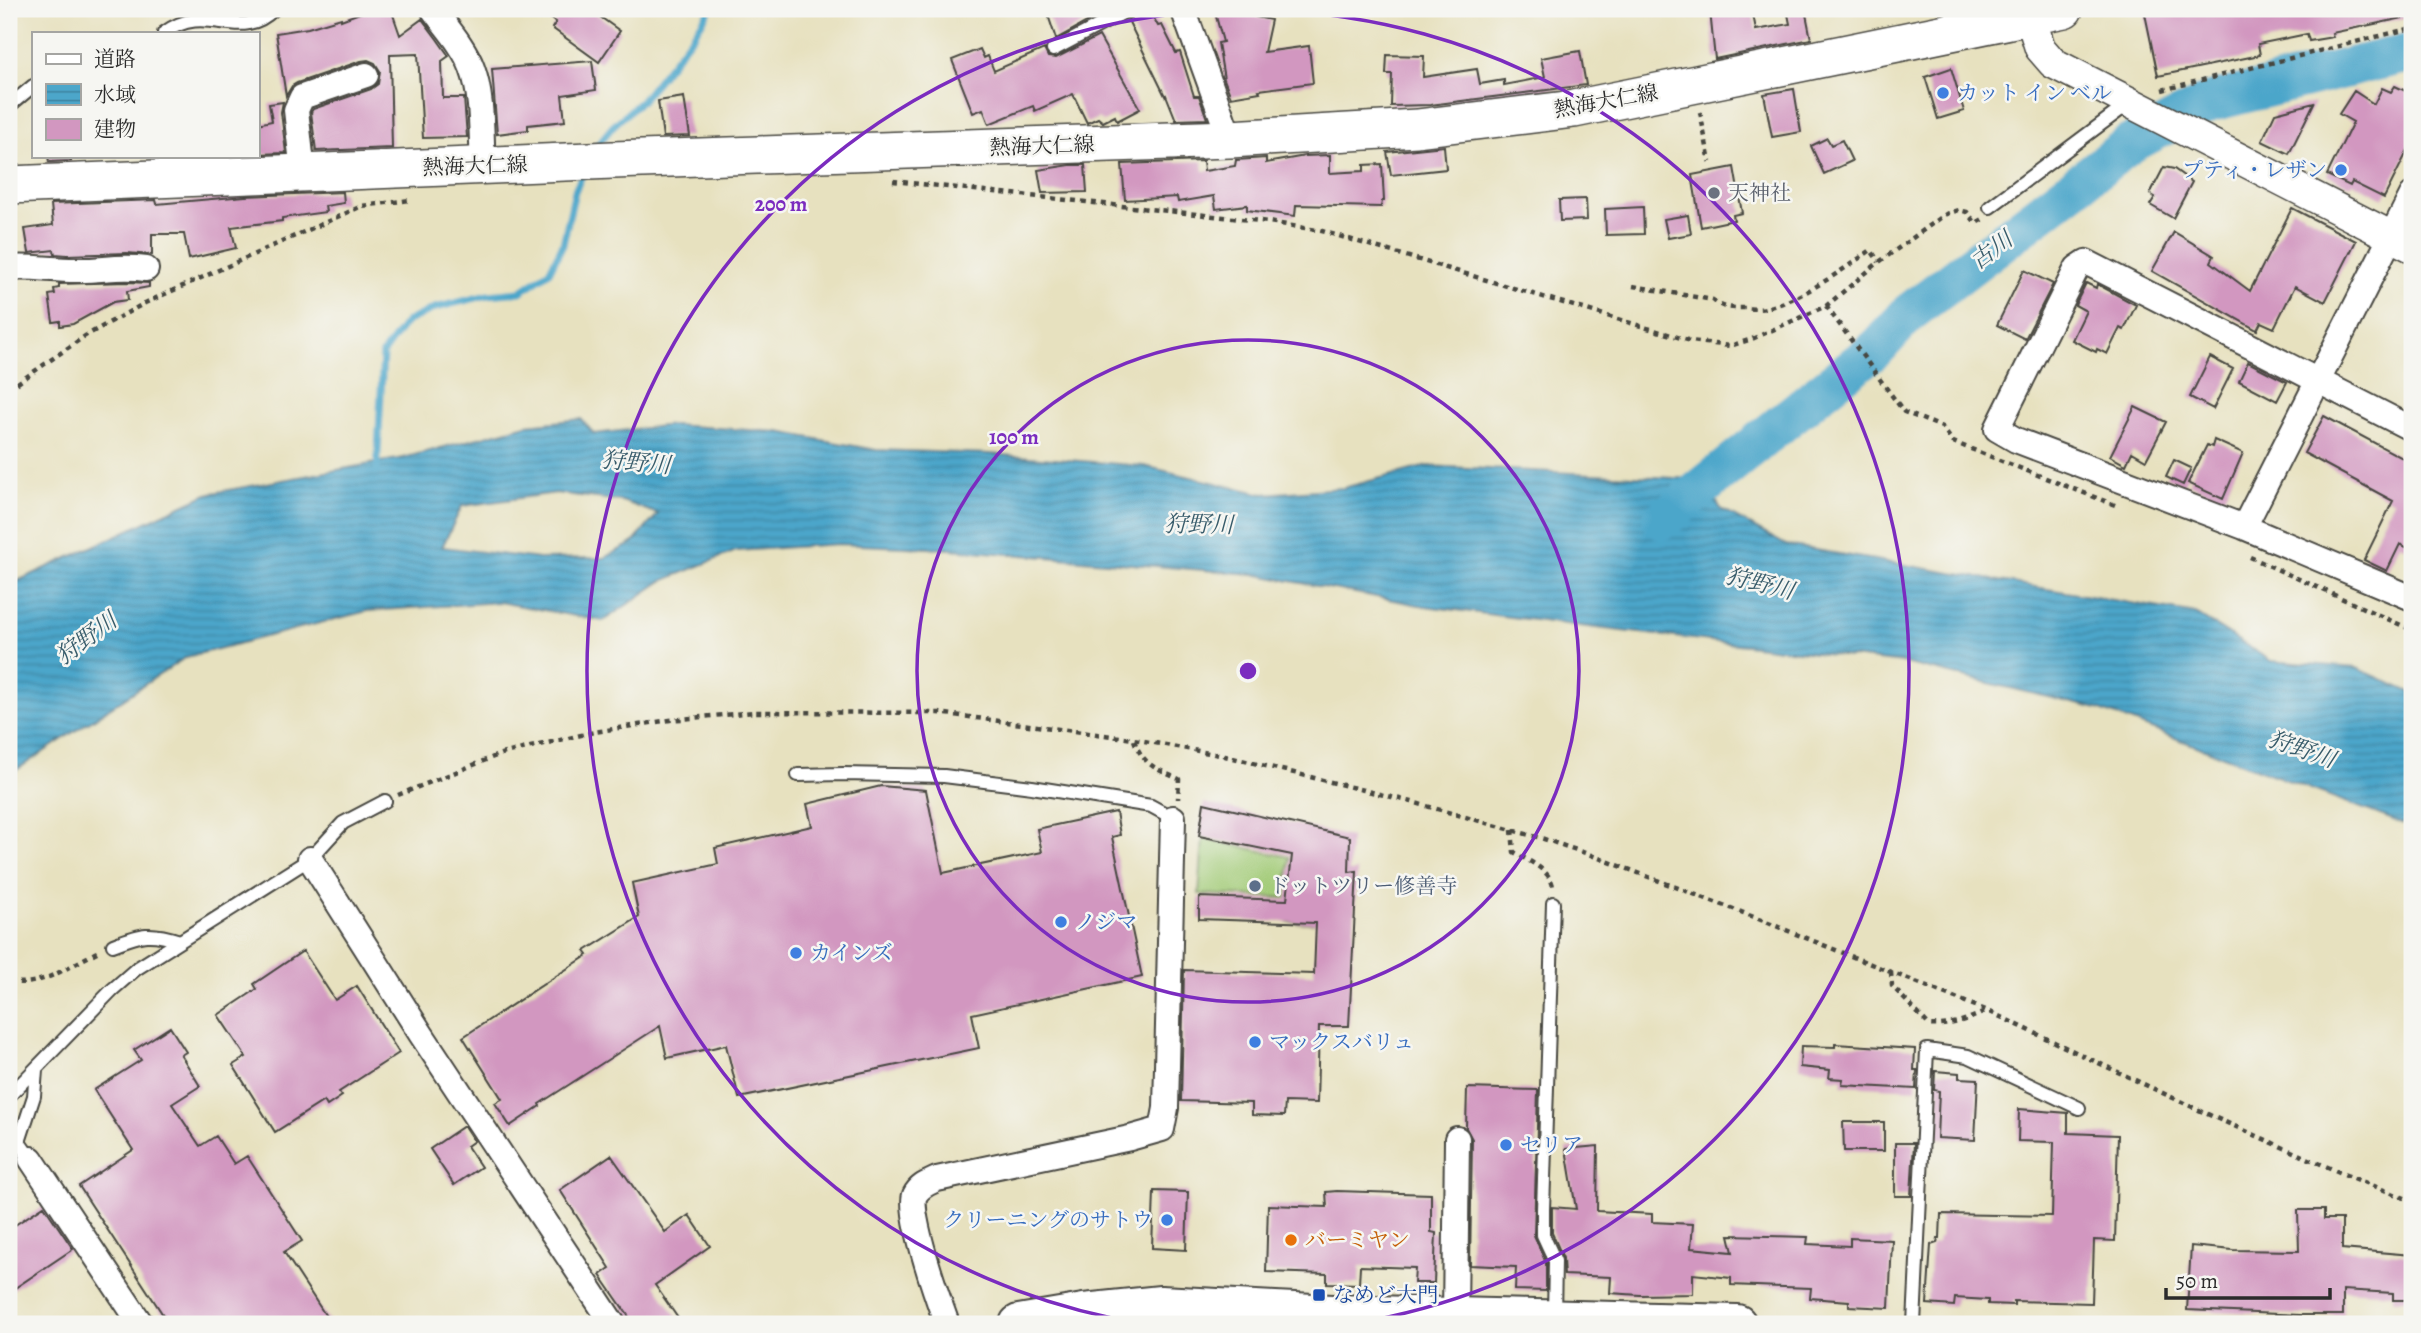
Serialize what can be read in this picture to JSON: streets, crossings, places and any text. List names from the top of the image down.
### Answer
{
  "streets": {
    "main road": ["熱海大仁線"]
  },
  "water": ["古川", "狩野川"],
  "places": {
    "other": [
      "カット イン ベル",
      "プティ・レザン",
      "天神社",
      "ドットツリー修善寺",
      "ノジマ",
      "カインズ",
      "マックスバリュ",
      "セリア",
      "クリーニングのサトウ",
      "バーミヤン"
    ],
    "transit": ["なめど大門"]
  },
  "legend": ["道路", "水域", "建物"],
  "scale_bar": "50 m",
  "rings": ["200 m", "100 m"]
}
